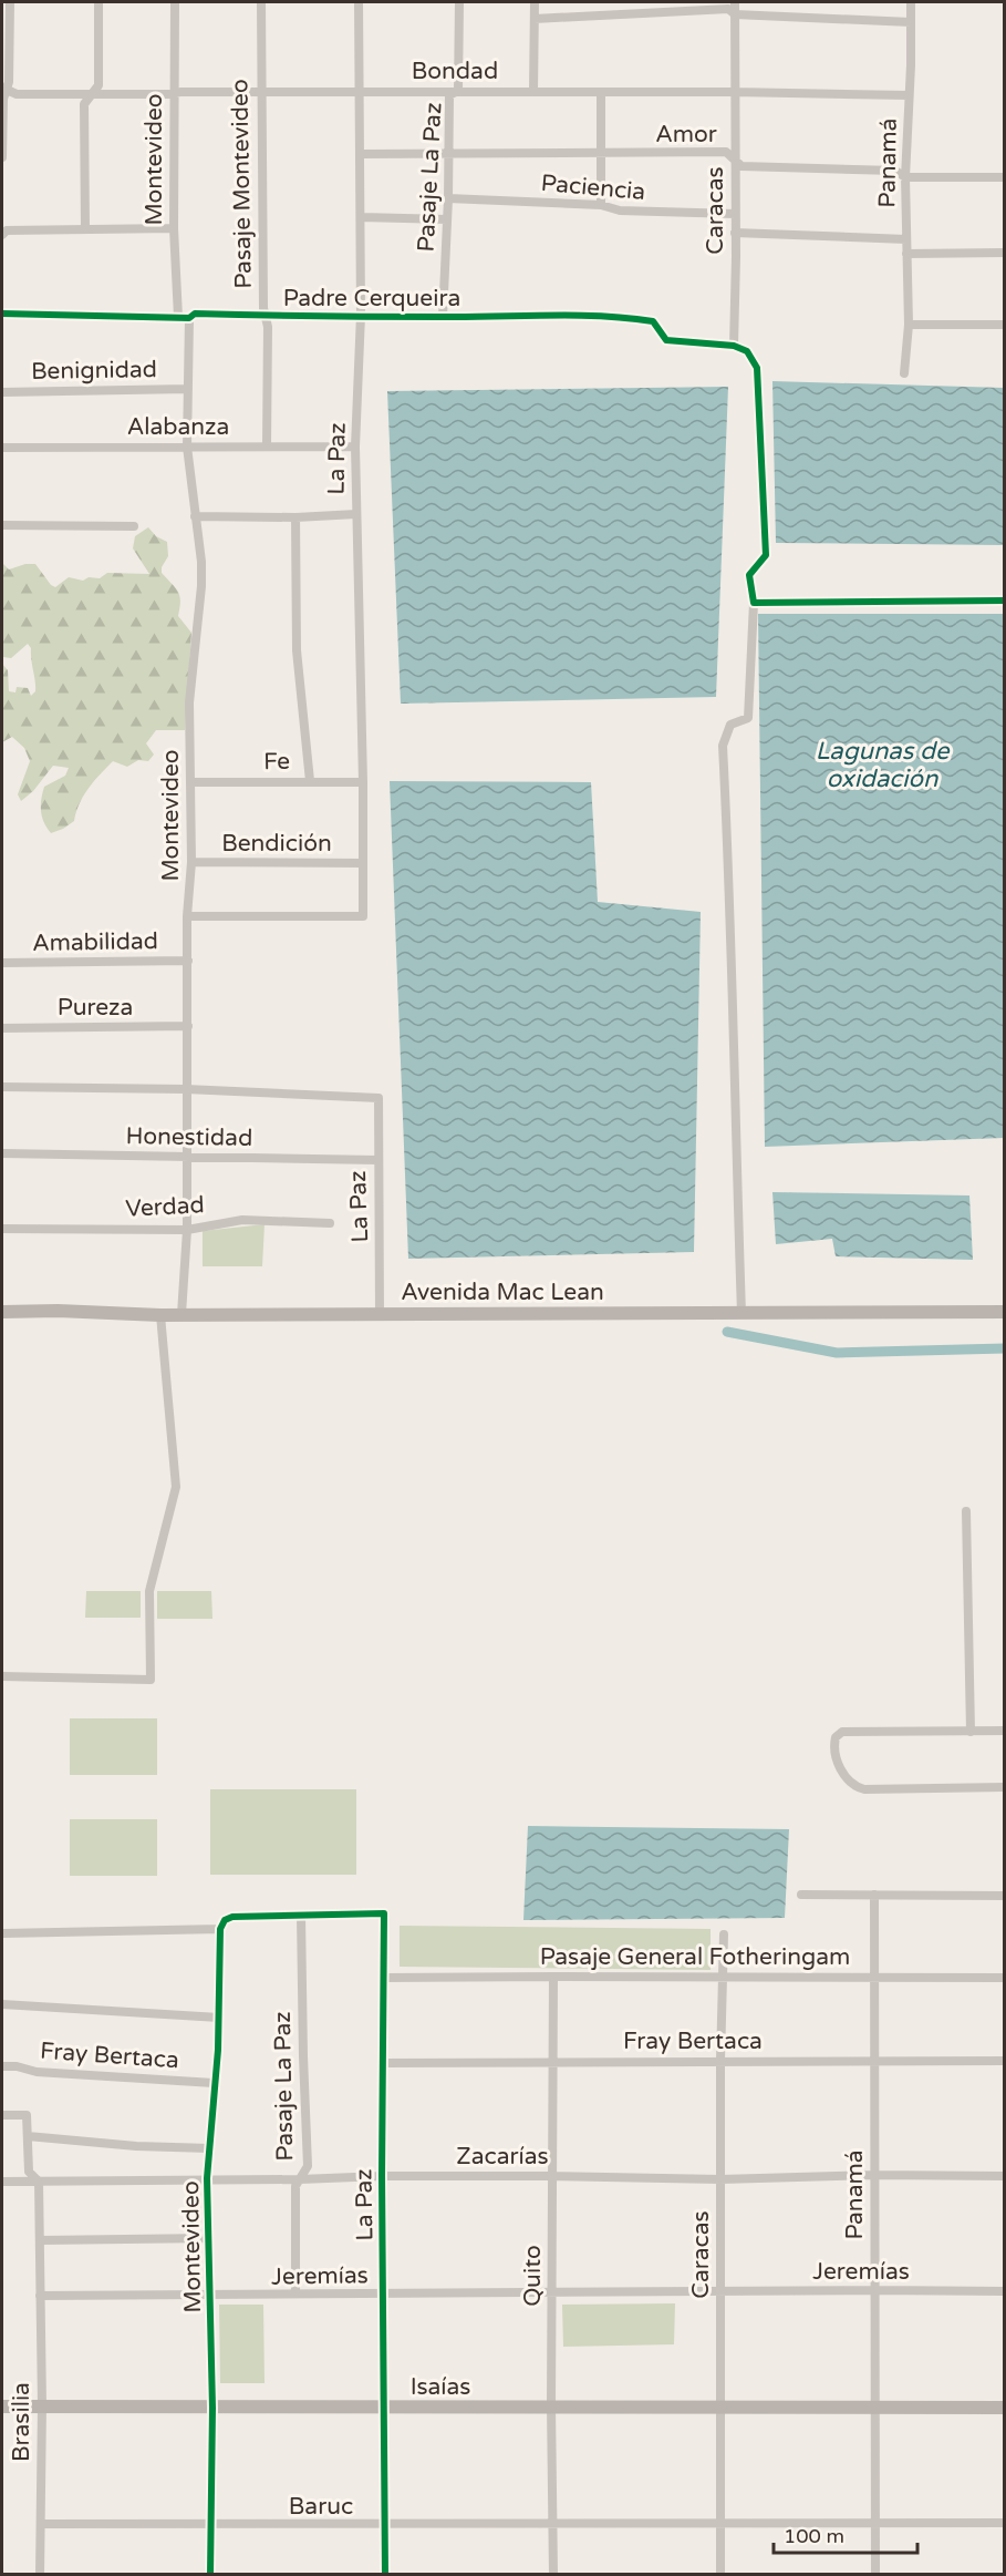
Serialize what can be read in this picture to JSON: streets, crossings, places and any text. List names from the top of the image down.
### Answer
{
  "streets": {
    "street": [
      "Bondad",
      "Amor",
      "Montevideo",
      "Panamá",
      "Pasaje La Paz",
      "Pasaje Montevideo",
      "Paciencia",
      "Caracas",
      "Padre Cerqueira",
      "Benignidad",
      "Alabanza",
      "La Paz",
      "Fe",
      "Bendición",
      "Amabilidad",
      "Pureza",
      "Honestidad",
      "Verdad",
      "Avenida Mac Lean",
      "Pasaje General Fotheringam",
      "Fray Bertaca",
      "Zacarías",
      "Jeremías",
      "Quito",
      "Isaías",
      "Brasilia",
      "Baruc"
    ]
  },
  "crossings": [
    ["Bondad", "Montevideo"],
    ["Bondad", "Panamá"],
    ["Bondad", "Pasaje La Paz"],
    ["Bondad", "Pasaje Montevideo"],
    ["Bondad", "Caracas"],
    ["Bondad", "La Paz"],
    ["Amor", "Panamá"],
    ["Amor", "Pasaje La Paz"],
    ["Amor", "Caracas"],
    ["Amor", "La Paz"],
    ["Montevideo", "Padre Cerqueira"],
    ["Montevideo", "Benignidad"],
    ["Montevideo", "Alabanza"],
    ["Montevideo", "La Paz"],
    ["Montevideo", "Fe"],
    ["Montevideo", "Bendición"],
    ["Montevideo", "Amabilidad"],
    ["Montevideo", "Pureza"],
    ["Montevideo", "Honestidad"],
    ["Montevideo", "Verdad"],
    ["Montevideo", "Avenida Mac Lean"],
    ["Montevideo", "Fray Bertaca"],
    ["Montevideo", "Zacarías"],
    ["Montevideo", "Jeremías"],
    ["Montevideo", "Isaías"],
    ["Montevideo", "Baruc"],
    ["Panamá", "Pasaje General Fotheringam"],
    ["Panamá", "Fray Bertaca"],
    ["Panamá", "Zacarías"],
    ["Panamá", "Jeremías"],
    ["Panamá", "Isaías"],
    ["Panamá", "Baruc"],
    ["Pasaje La Paz", "Paciencia"],
    ["Pasaje La Paz", "Padre Cerqueira"],
    ["Pasaje La Paz", "La Paz"],
    ["Pasaje La Paz", "Zacarías"],
    ["Pasaje La Paz", "Jeremías"],
    ["Pasaje Montevideo", "Padre Cerqueira"],
    ["Pasaje Montevideo", "Alabanza"],
    ["Paciencia", "Caracas"],
    ["Caracas", "Padre Cerqueira"],
    ["Caracas", "Pasaje General Fotheringam"],
    ["Caracas", "Fray Bertaca"],
    ["Caracas", "Zacarías"],
    ["Caracas", "Jeremías"],
    ["Caracas", "Isaías"],
    ["Caracas", "Baruc"],
    ["Padre Cerqueira", "La Paz"],
    ["Alabanza", "La Paz"],
    ["La Paz", "Fe"],
    ["La Paz", "Bendición"],
    ["La Paz", "Honestidad"],
    ["La Paz", "Avenida Mac Lean"],
    ["La Paz", "Pasaje General Fotheringam"],
    ["La Paz", "Fray Bertaca"],
    ["La Paz", "Zacarías"],
    ["La Paz", "Jeremías"],
    ["La Paz", "Isaías"],
    ["La Paz", "Baruc"],
    ["Pasaje General Fotheringam", "Quito"],
    ["Fray Bertaca", "Quito"],
    ["Zacarías", "Quito"],
    ["Zacarías", "Brasilia"],
    ["Jeremías", "Quito"],
    ["Jeremías", "Brasilia"],
    ["Quito", "Isaías"],
    ["Quito", "Baruc"],
    ["Isaías", "Brasilia"],
    ["Brasilia", "Baruc"]
  ],
  "water": ["Lagunas de oxidación"],
  "scale_bar": "100 m"
}
